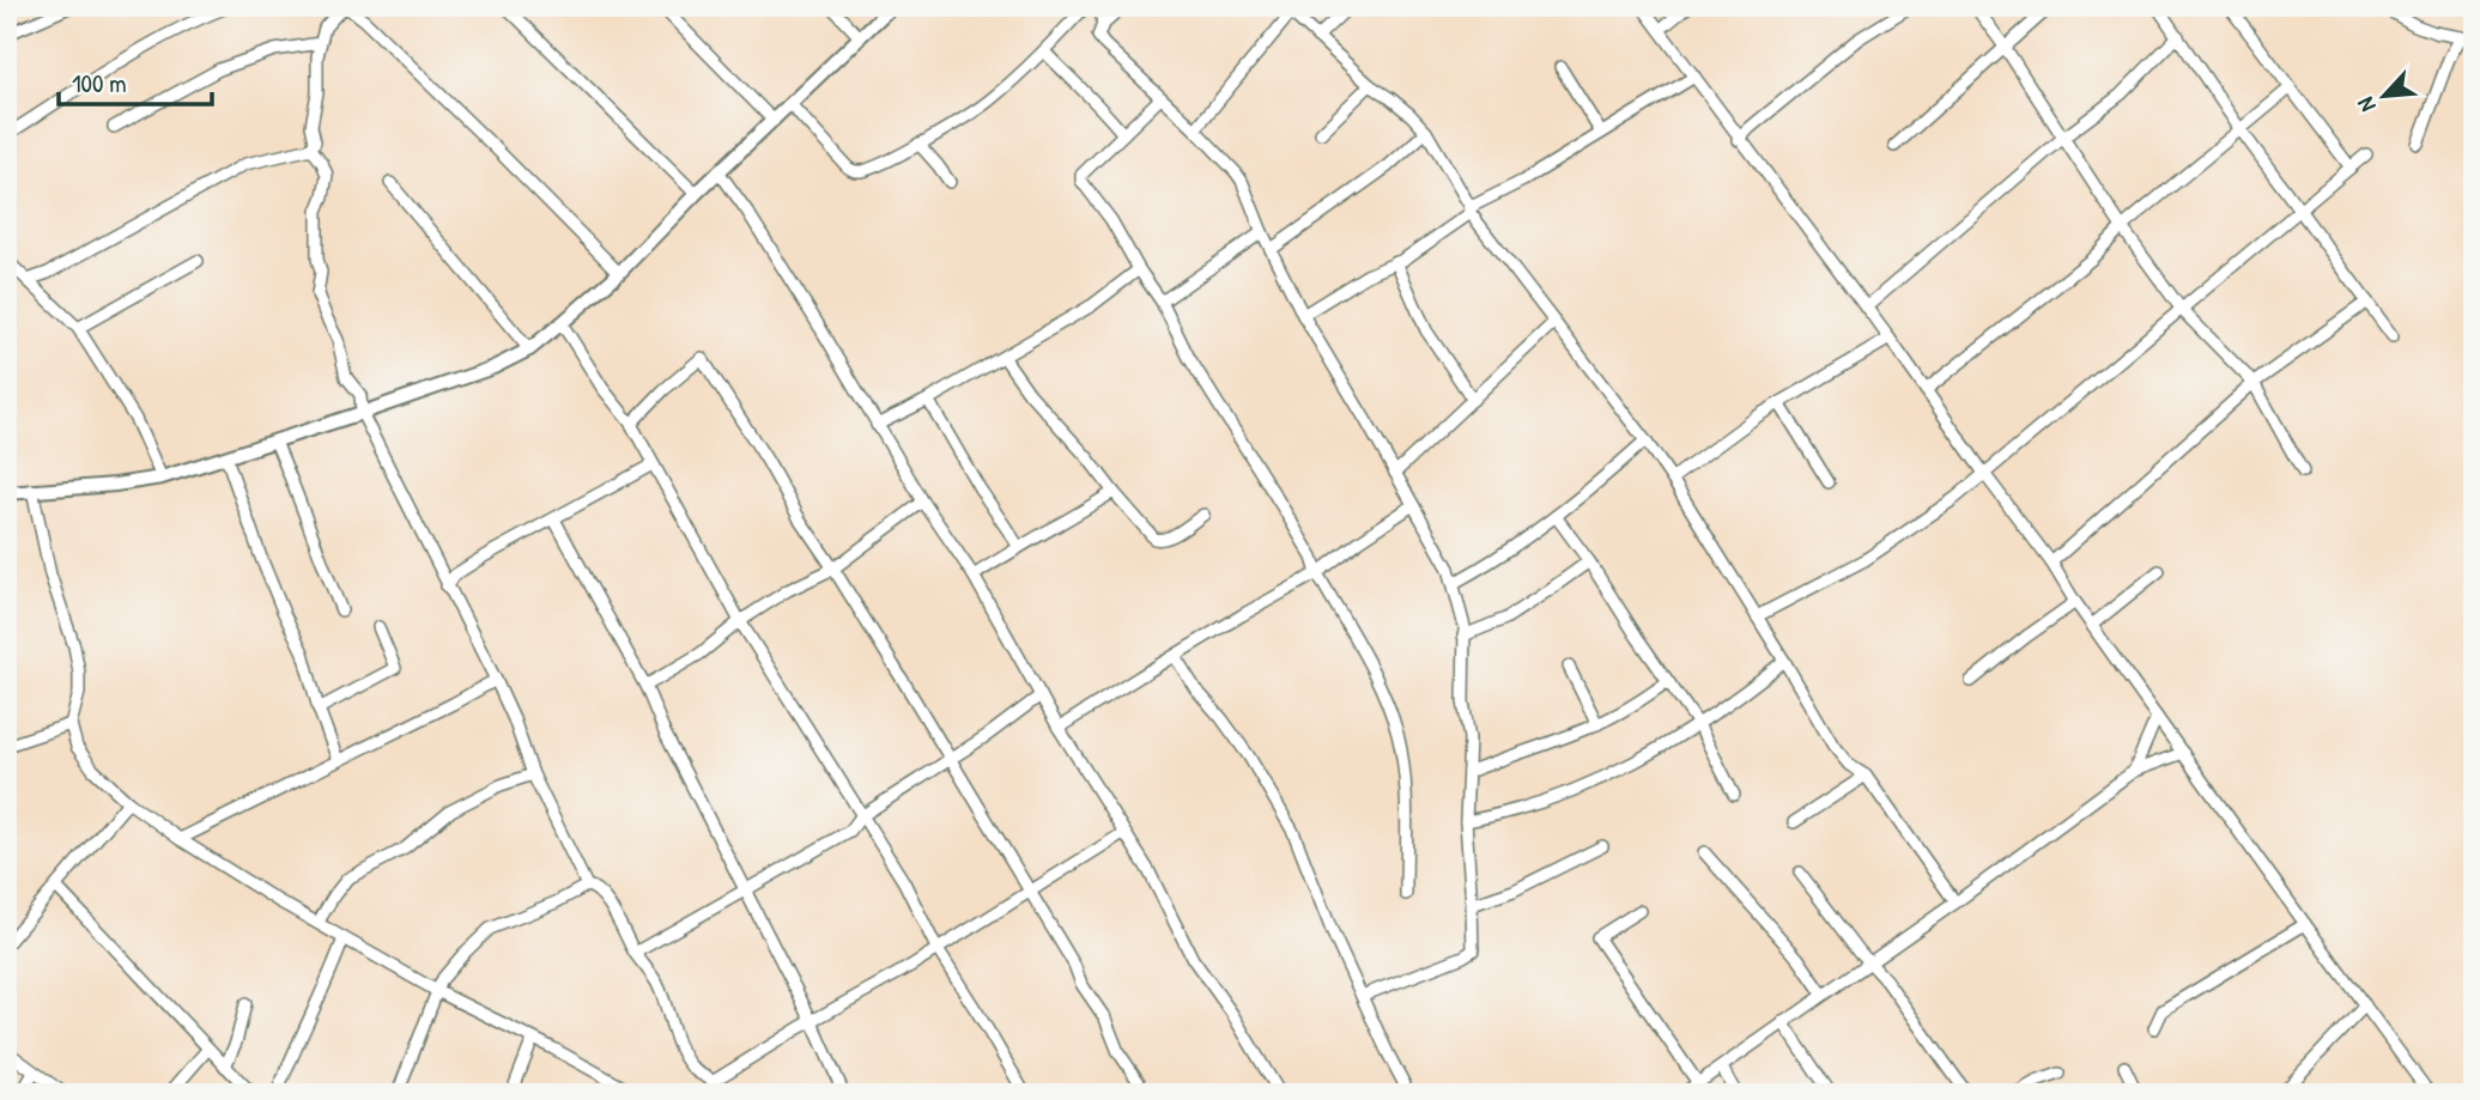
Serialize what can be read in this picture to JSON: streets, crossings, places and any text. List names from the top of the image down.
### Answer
{
  "scale_bar": "100 m",
  "north": "bottom left"
}
